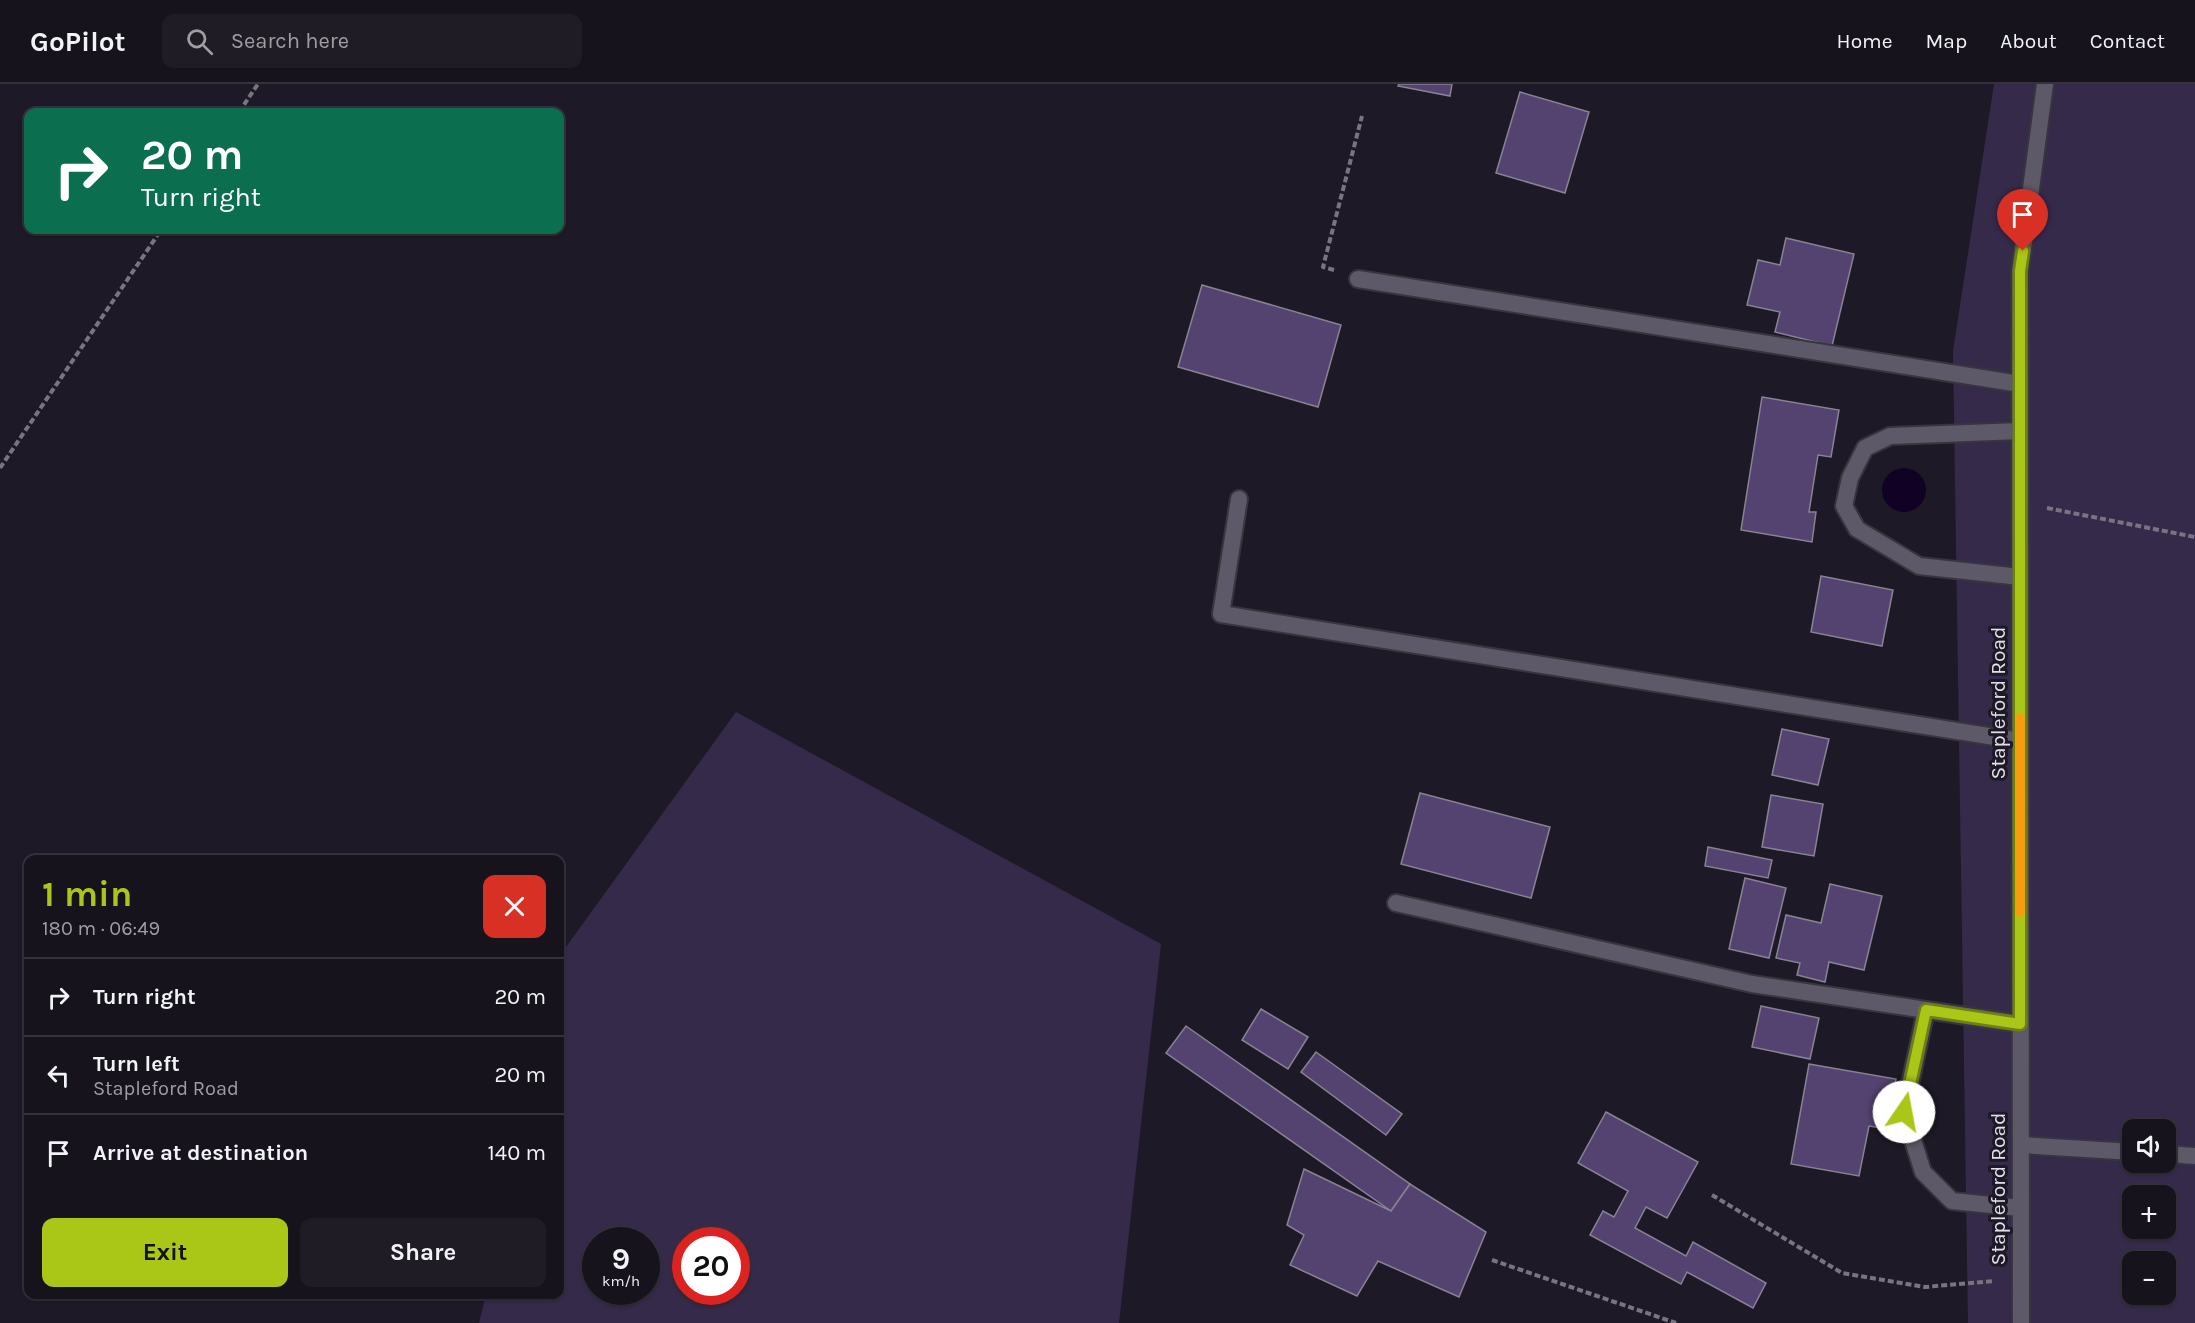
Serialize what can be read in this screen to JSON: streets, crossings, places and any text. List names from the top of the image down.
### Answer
{
  "streets": {
    "main road": ["Stapleford Road"]
  },
  "page": {
    "header": "GoPilot",
    "search": "Search here",
    "nav": [
      "Home",
      "Map",
      "About",
      "Contact"
    ],
    "turn": ["20 m", "Turn right"],
    "heading": ["1 min", "180 m · 06:49"],
    "list": [
      {
        "name": "Turn right",
        "value": "20 m"
      },
      {
        "name": "Turn left",
        "note": "Stapleford Road",
        "value": "20 m"
      },
      {
        "name": "Arrive at destination",
        "value": "140 m"
      }
    ],
    "map_buttons": ["+", "−"],
    "buttons": ["Exit", "Share"],
    "speed": "9 km/h",
    "limit": "20"
  }
}
